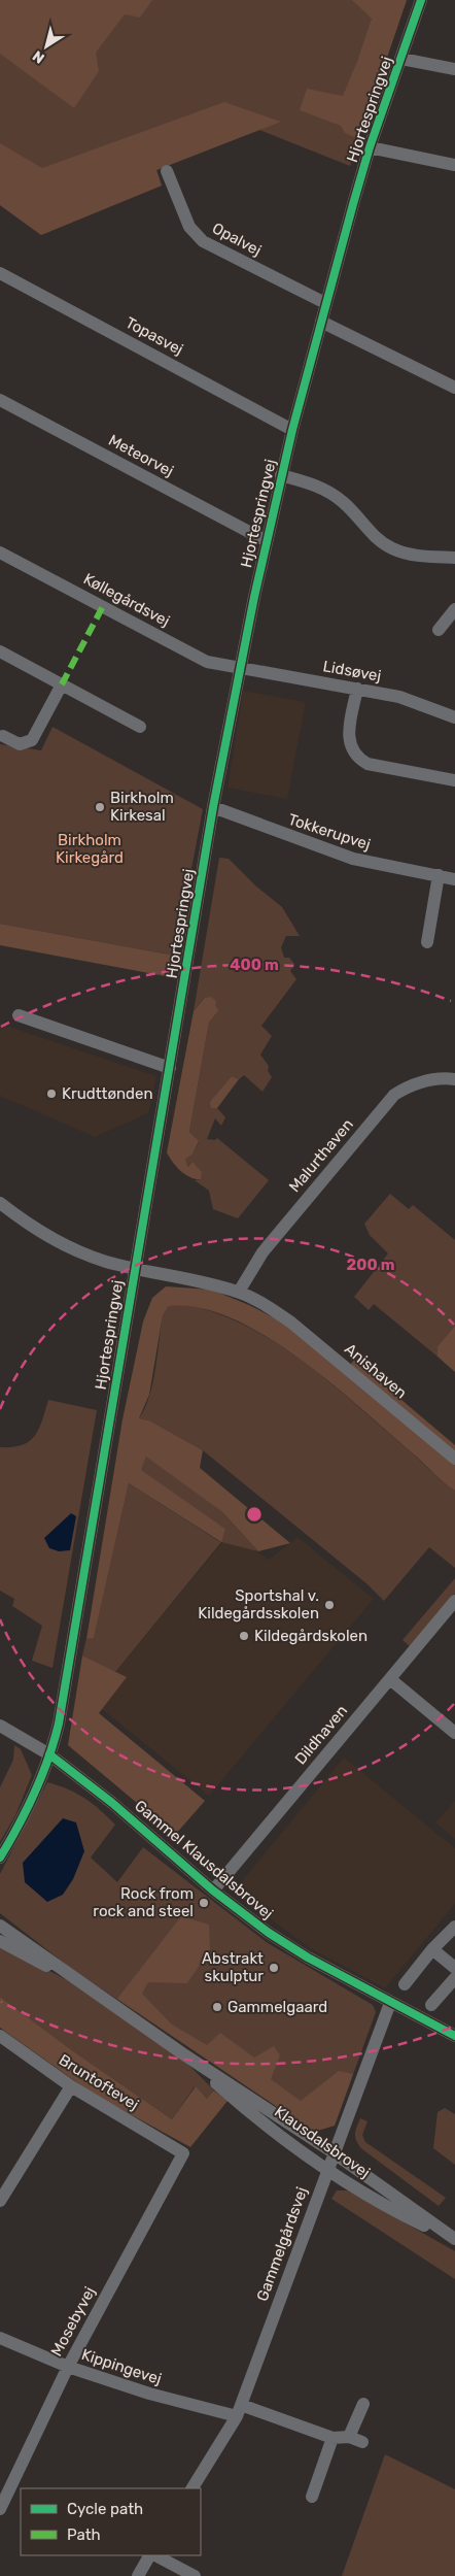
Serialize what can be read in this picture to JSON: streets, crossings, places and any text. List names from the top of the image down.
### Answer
{
  "streets": {
    "street": [
      "Hjortespringvej",
      "Opalvej",
      "Topasvej",
      "Meteorvej",
      "Køllegårdsvej",
      "Lidsøvej",
      "Tokkerupvej",
      "Malurthaven",
      "Anishaven",
      "Dildhaven",
      "Gammel Klausdalsbrovej",
      "Bruntoftevej",
      "Klausdalsbrovej",
      "Gammelgårdsvej",
      "Mosebyvej",
      "Kippingevej"
    ]
  },
  "crossings": [
    ["Hjortespringvej", "Opalvej"],
    ["Hjortespringvej", "Topasvej"],
    ["Hjortespringvej", "Meteorvej"],
    ["Hjortespringvej", "Køllegårdsvej"],
    ["Hjortespringvej", "Lidsøvej"],
    ["Hjortespringvej", "Tokkerupvej"],
    ["Hjortespringvej", "Gammel Klausdalsbrovej"],
    ["Køllegårdsvej", "Lidsøvej"],
    ["Malurthaven", "Anishaven"],
    ["Dildhaven", "Gammel Klausdalsbrovej"],
    ["Gammel Klausdalsbrovej", "Gammelgårdsvej"],
    ["Bruntoftevej", "Mosebyvej"],
    ["Klausdalsbrovej", "Gammelgårdsvej"],
    ["Gammelgårdsvej", "Kippingevej"],
    ["Mosebyvej", "Kippingevej"]
  ],
  "parks": ["Birkholm Kirkegård"],
  "places": [
    "Birkholm Kirkesal",
    "Krudttønden",
    "Sportshal v. Kildegårdsskolen",
    "Kildegårdskolen",
    "Rock from rock and steel",
    "Abstrakt skulptur",
    "Gammelgaard"
  ],
  "legend": ["Cycle path", "Path"],
  "north": "bottom left",
  "rings": ["400 m", "200 m"]
}
